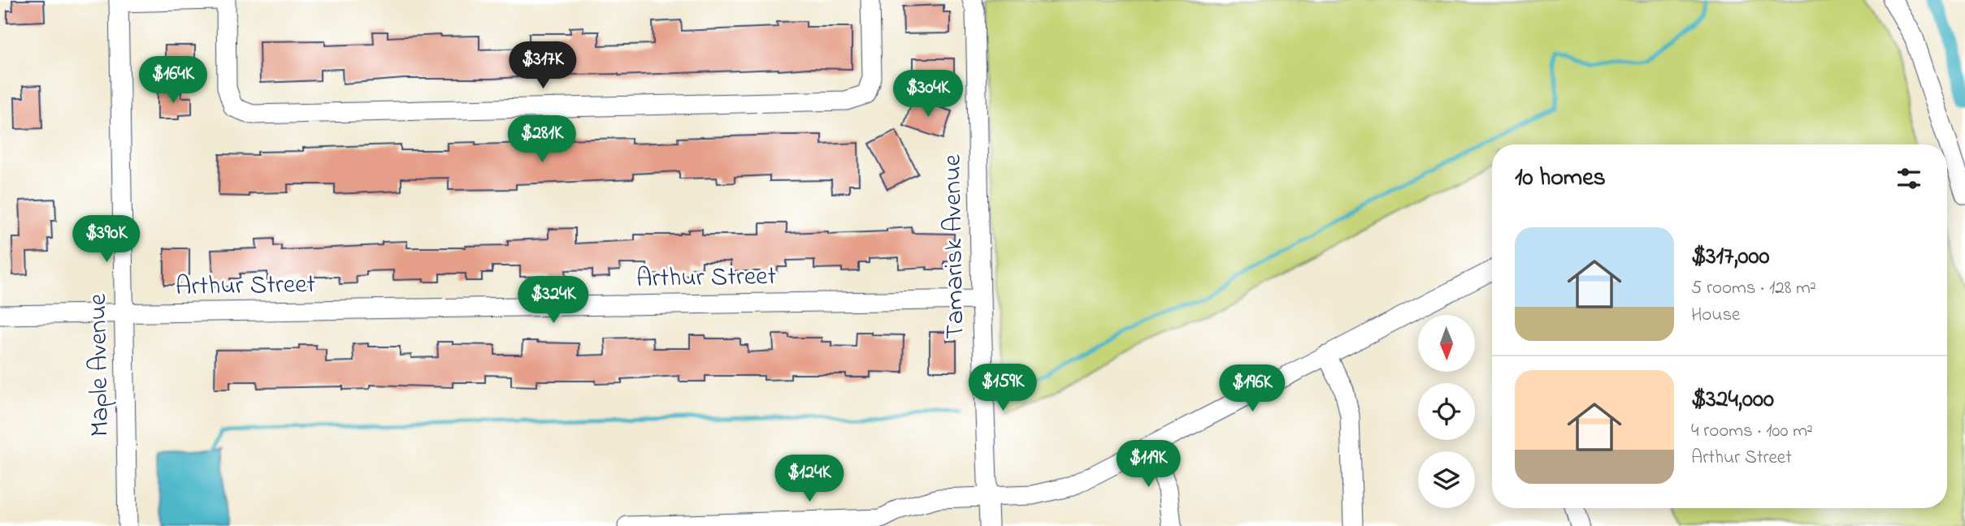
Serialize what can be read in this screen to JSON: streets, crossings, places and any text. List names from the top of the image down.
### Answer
{
  "streets": {
    "street": ["Tamarisk Avenue", "Arthur Street", "Maple Avenue"]
  },
  "crossings": [
    ["Tamarisk Avenue", "Arthur Street"],
    ["Arthur Street", "Maple Avenue"]
  ],
  "north": "bottom",
  "page": {
    "price": [
      "$317K",
      "$164K",
      "$304K",
      "$281K",
      "$390K",
      "$324K",
      "$159K",
      "$196K",
      "$119K",
      "$124K"
    ],
    "heading": "10 homes",
    "list": [
      {
        "name": "$317,000",
        "note": "5 rooms · 128 m² · House"
      },
      {
        "name": "$324,000",
        "note": "4 rooms · 100 m² · Arthur Street"
      }
    ]
  }
}
